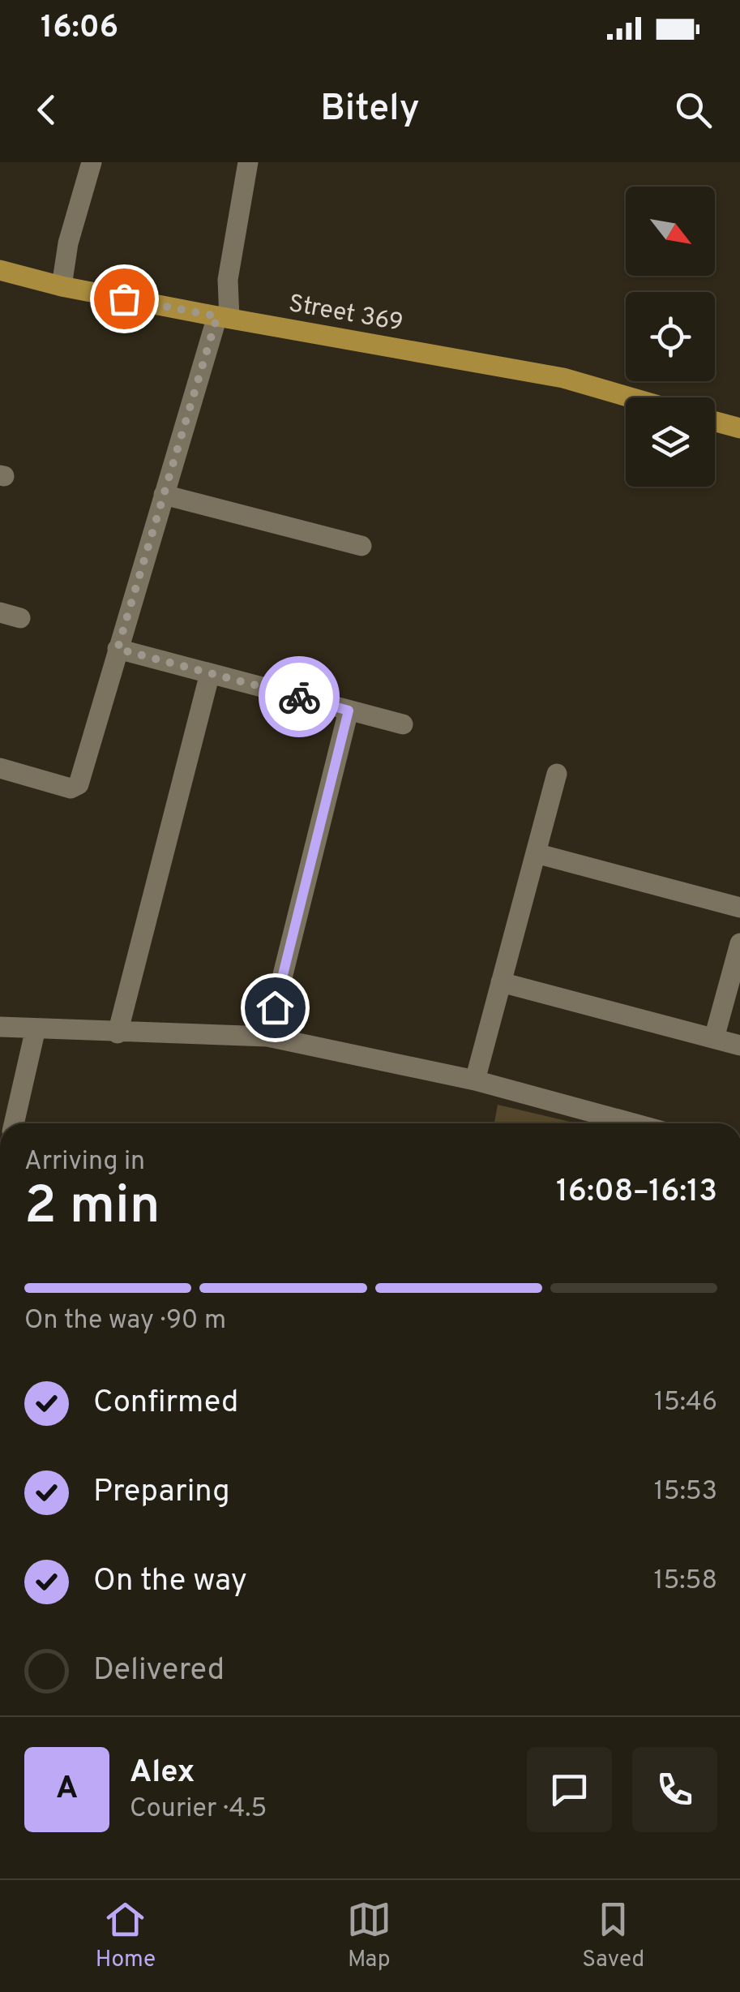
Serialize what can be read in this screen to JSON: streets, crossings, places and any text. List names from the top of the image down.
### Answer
{
  "streets": {
    "main road": ["Street 369"]
  },
  "north": "bottom right",
  "page": {
    "status": "16:06",
    "header": "Bitely",
    "heading": ["2 min", "Arriving in", "16:08–16:13"],
    "panel": ["Alex", "Courier · 4.5"],
    "bar": "On the way · 90 m",
    "list": [
      ["Confirmed", "15:46"],
      ["Preparing", "15:53"],
      ["On the way", "15:58"],
      "Delivered"
    ],
    "round": "A",
    "tabs": ["Home", "Map", "Saved"]
  }
}
